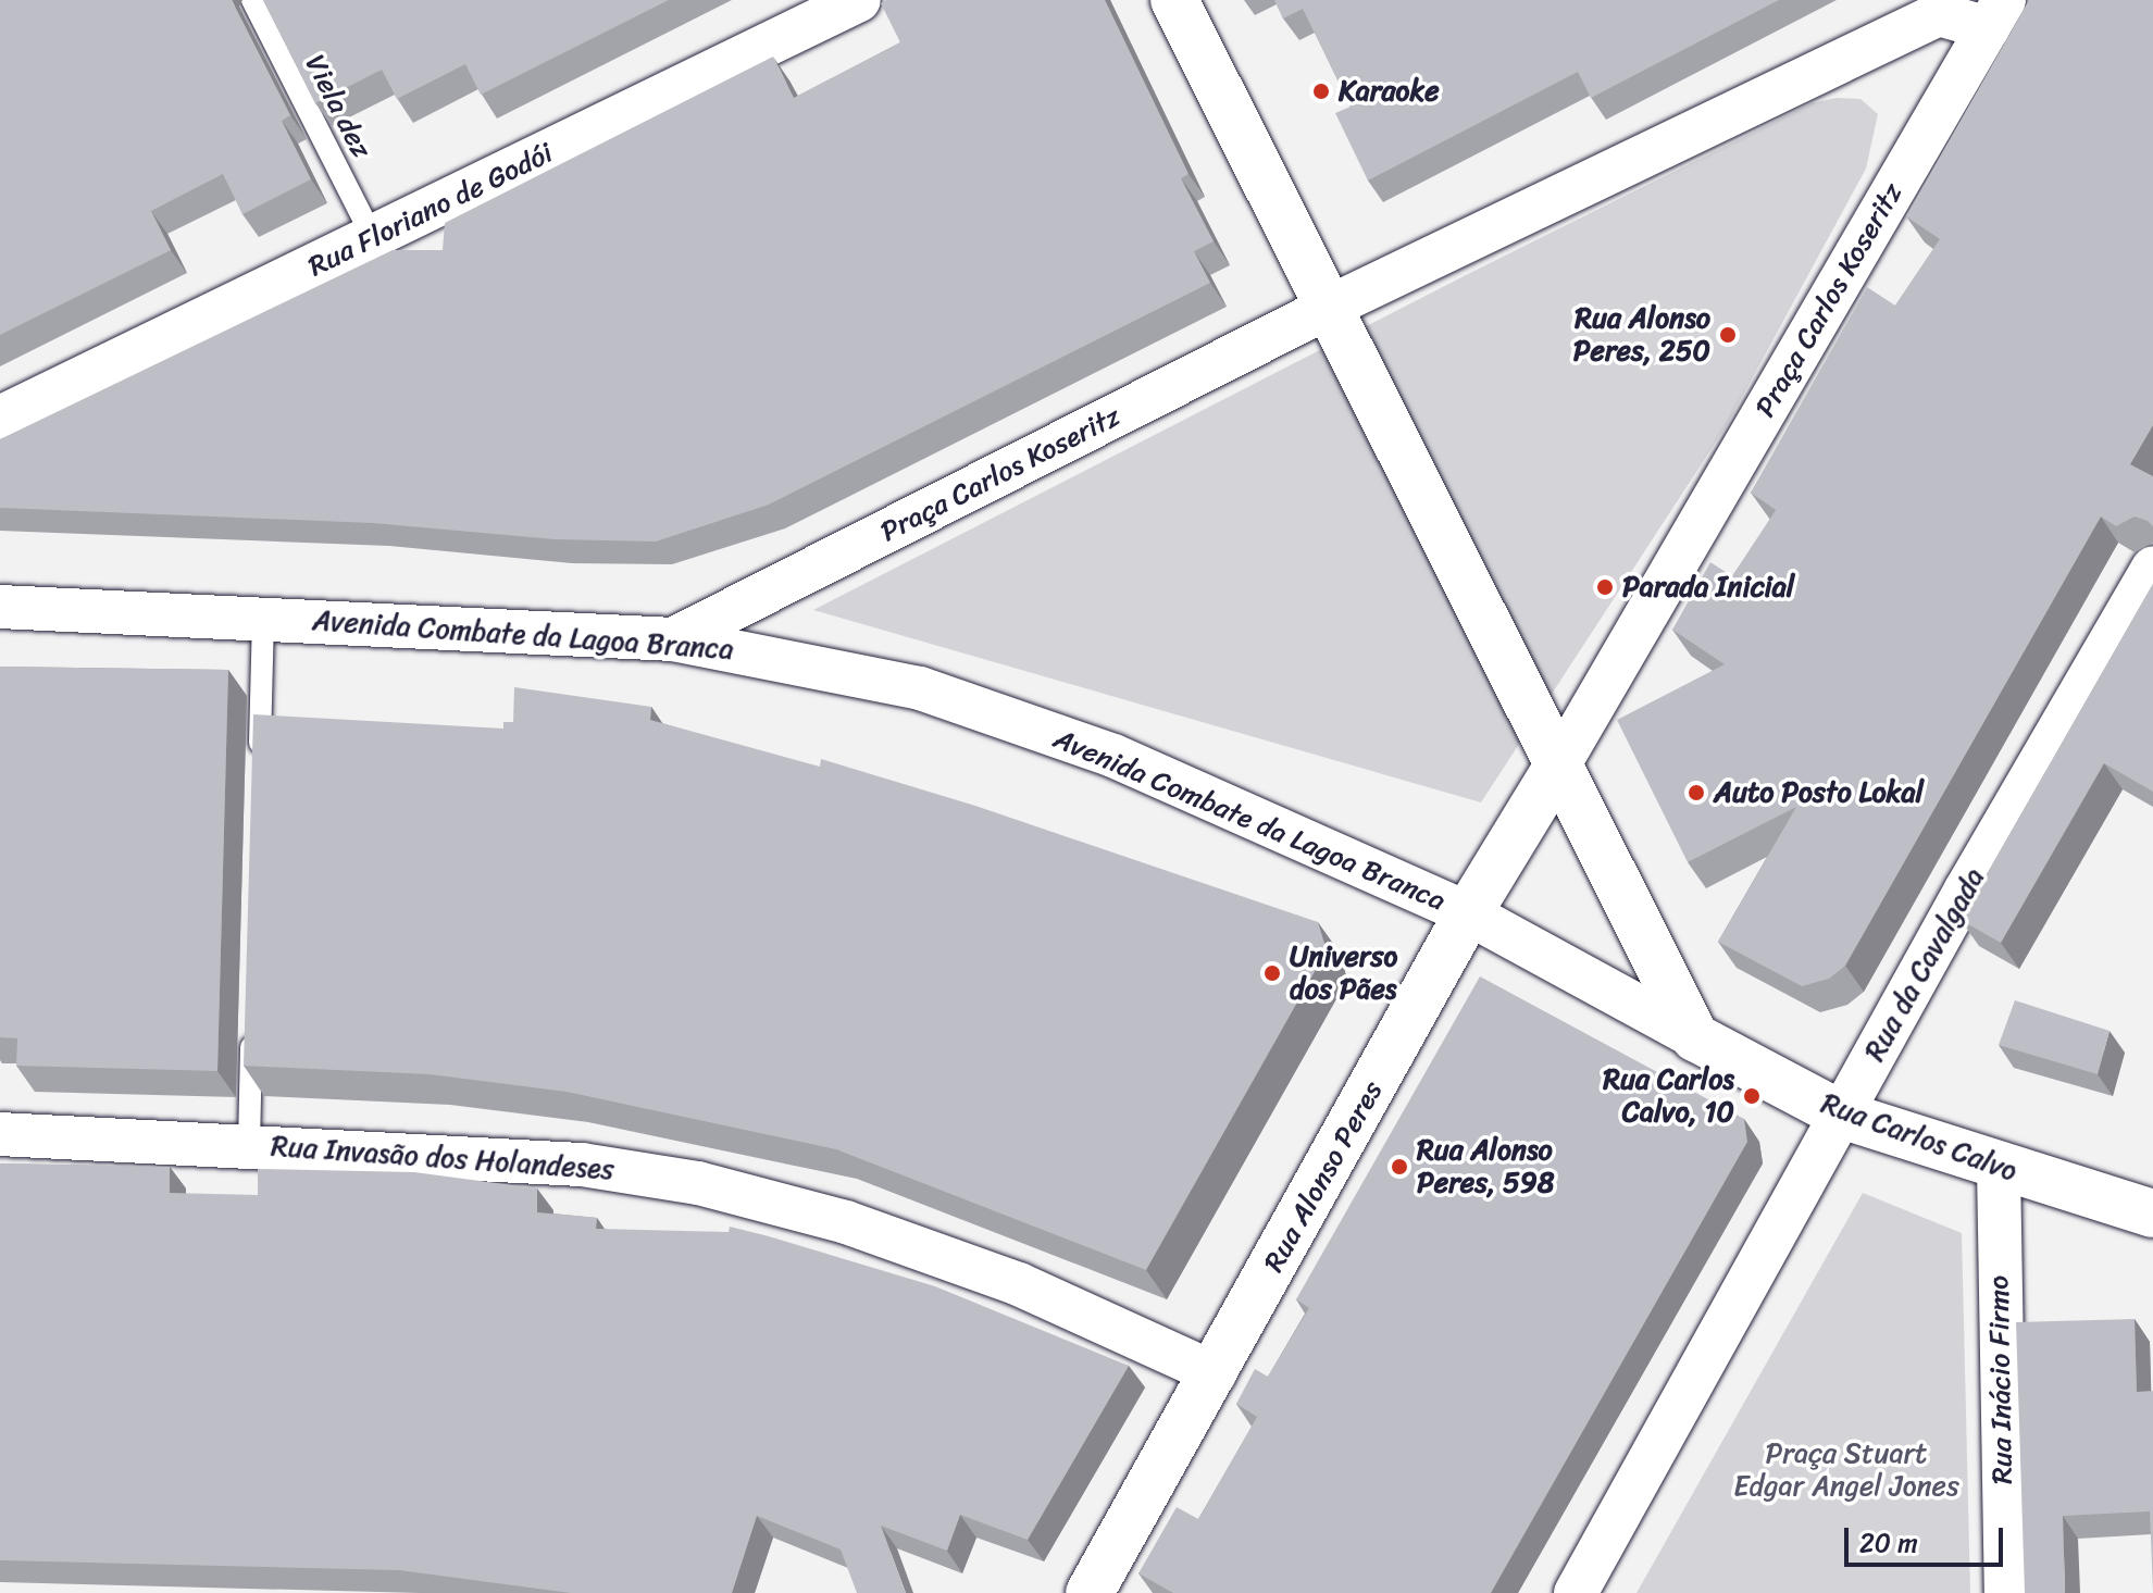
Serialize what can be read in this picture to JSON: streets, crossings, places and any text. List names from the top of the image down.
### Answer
{
  "streets": {
    "street": [
      "Rua Floriano de Godói",
      "Praça Carlos Koseritz",
      "Avenida Combate da Lagoa Branca",
      "Rua da Cavalgada",
      "Rua Carlos Calvo",
      "Rua Invasão dos Holandeses",
      "Rua Alonso Peres",
      "Rua Inácio Firmo"
    ],
    "lane": ["Viela dez"]
  },
  "crossings": [
    ["Viela dez", "Rua Floriano de Godói"],
    ["Praça Carlos Koseritz", "Avenida Combate da Lagoa Branca"],
    ["Praça Carlos Koseritz", "Rua Alonso Peres"],
    ["Avenida Combate da Lagoa Branca", "Rua Carlos Calvo"],
    ["Avenida Combate da Lagoa Branca", "Rua Alonso Peres"],
    ["Rua da Cavalgada", "Rua Carlos Calvo"],
    ["Rua Carlos Calvo", "Rua Alonso Peres"],
    ["Rua Carlos Calvo", "Rua Inácio Firmo"],
    ["Rua Invasão dos Holandeses", "Rua Alonso Peres"]
  ],
  "parks": ["Praça Stuart Edgar Angel Jones"],
  "places": [
    "Karaoke",
    "Rua Alonso Peres, 250",
    "Parada Inicial",
    "Auto Posto Lokal",
    "Universo dos Pães",
    "Rua Carlos Calvo, 10",
    "Rua Alonso Peres, 598"
  ],
  "scale_bar": "20 m"
}
